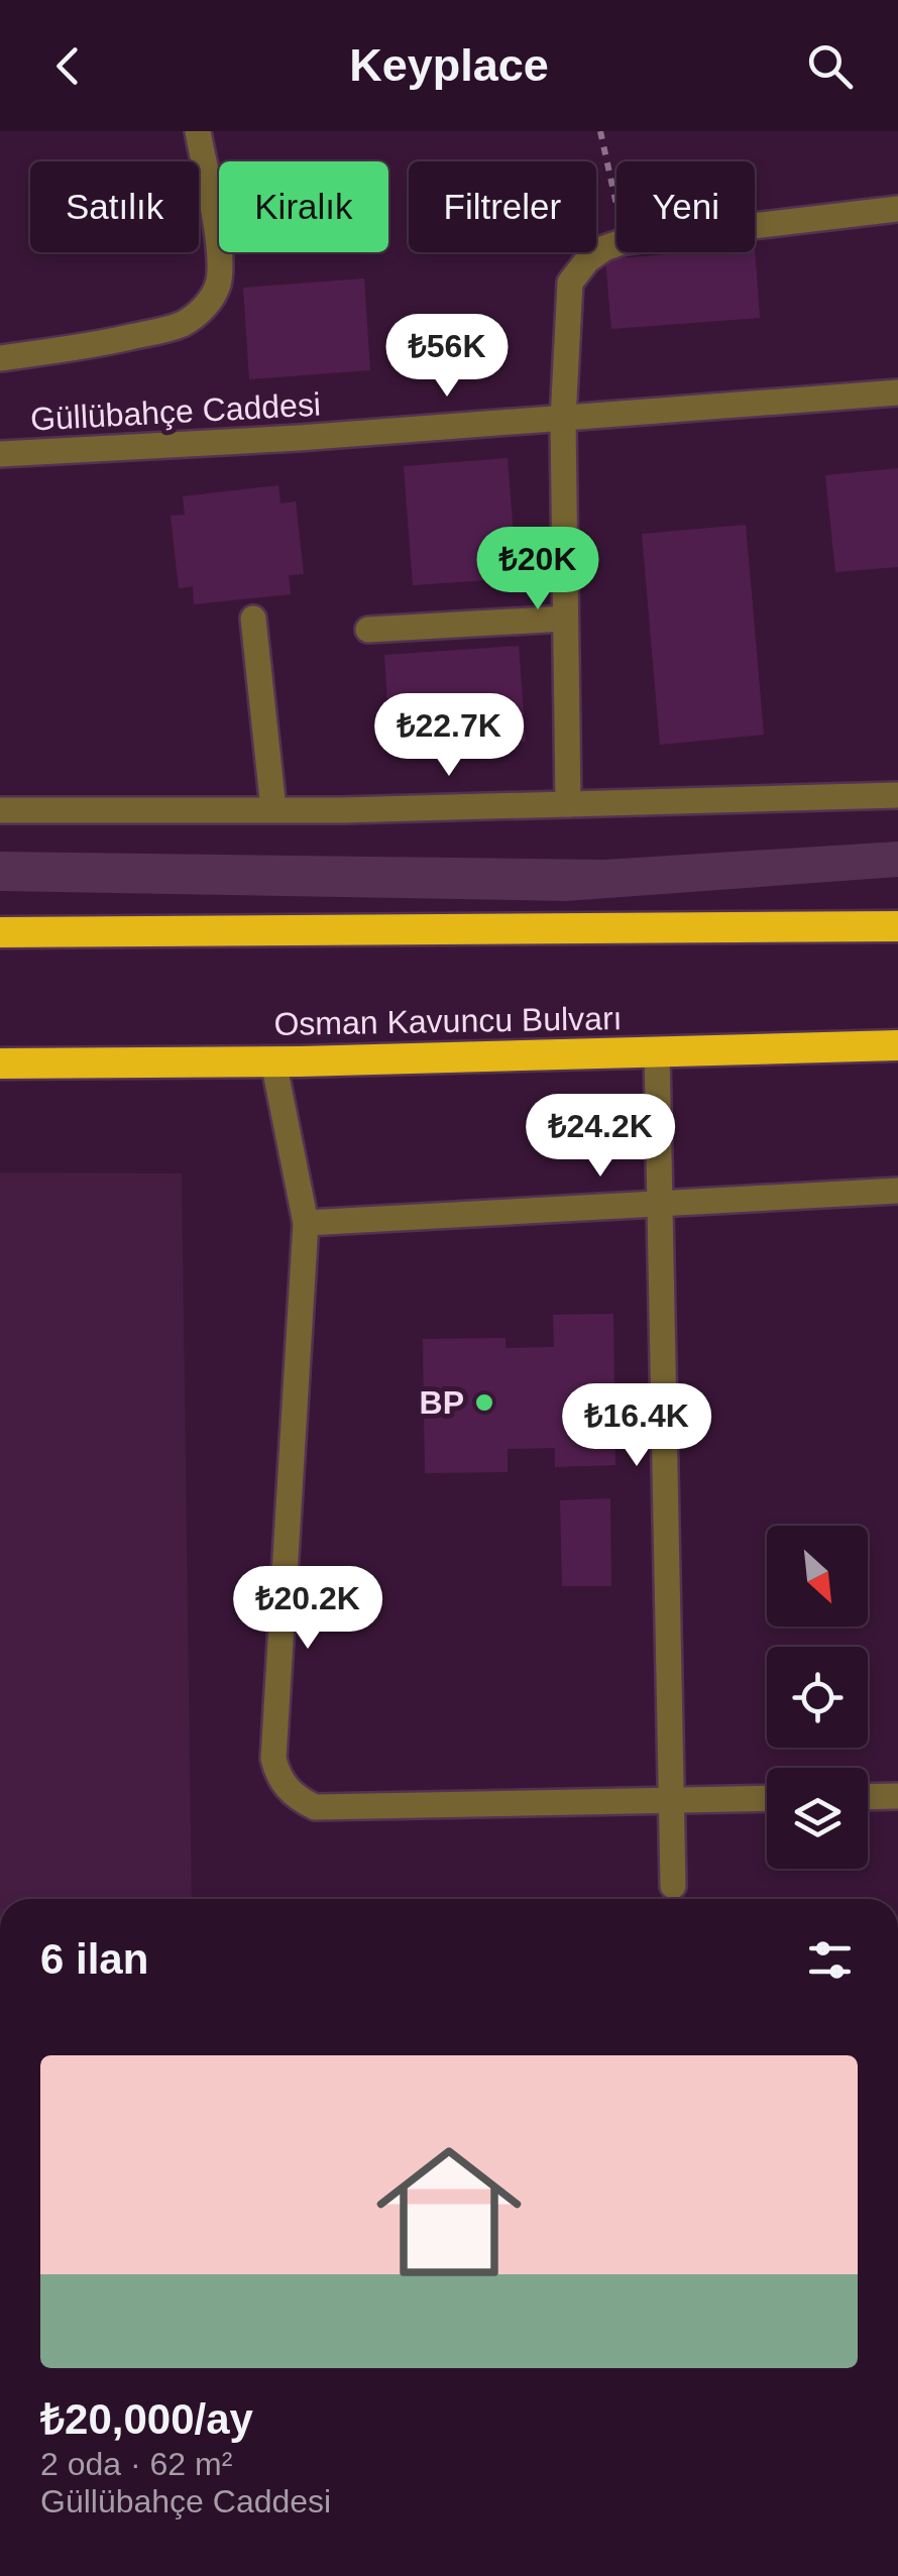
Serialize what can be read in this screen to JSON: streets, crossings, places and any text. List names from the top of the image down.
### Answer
{
  "streets": {
    "highway": ["Osman Kavuncu Bulvarı"],
    "street": ["Güllübahçe Caddesi"]
  },
  "places": ["BP"],
  "north": "bottom right",
  "page": {
    "header": "Keyplace",
    "chip": [
      "Satılık",
      "Kiralık",
      "Filtreler",
      "Yeni"
    ],
    "price": [
      "₺56K",
      "₺20K",
      "₺22.7K",
      "₺24.2K",
      "₺16.4K",
      "₺20.2K"
    ],
    "heading": "6 ilan",
    "list": [
      {
        "name": "₺20,000/ay",
        "note": "2 oda · 62 m² · Güllübahçe Caddesi"
      }
    ]
  }
}
